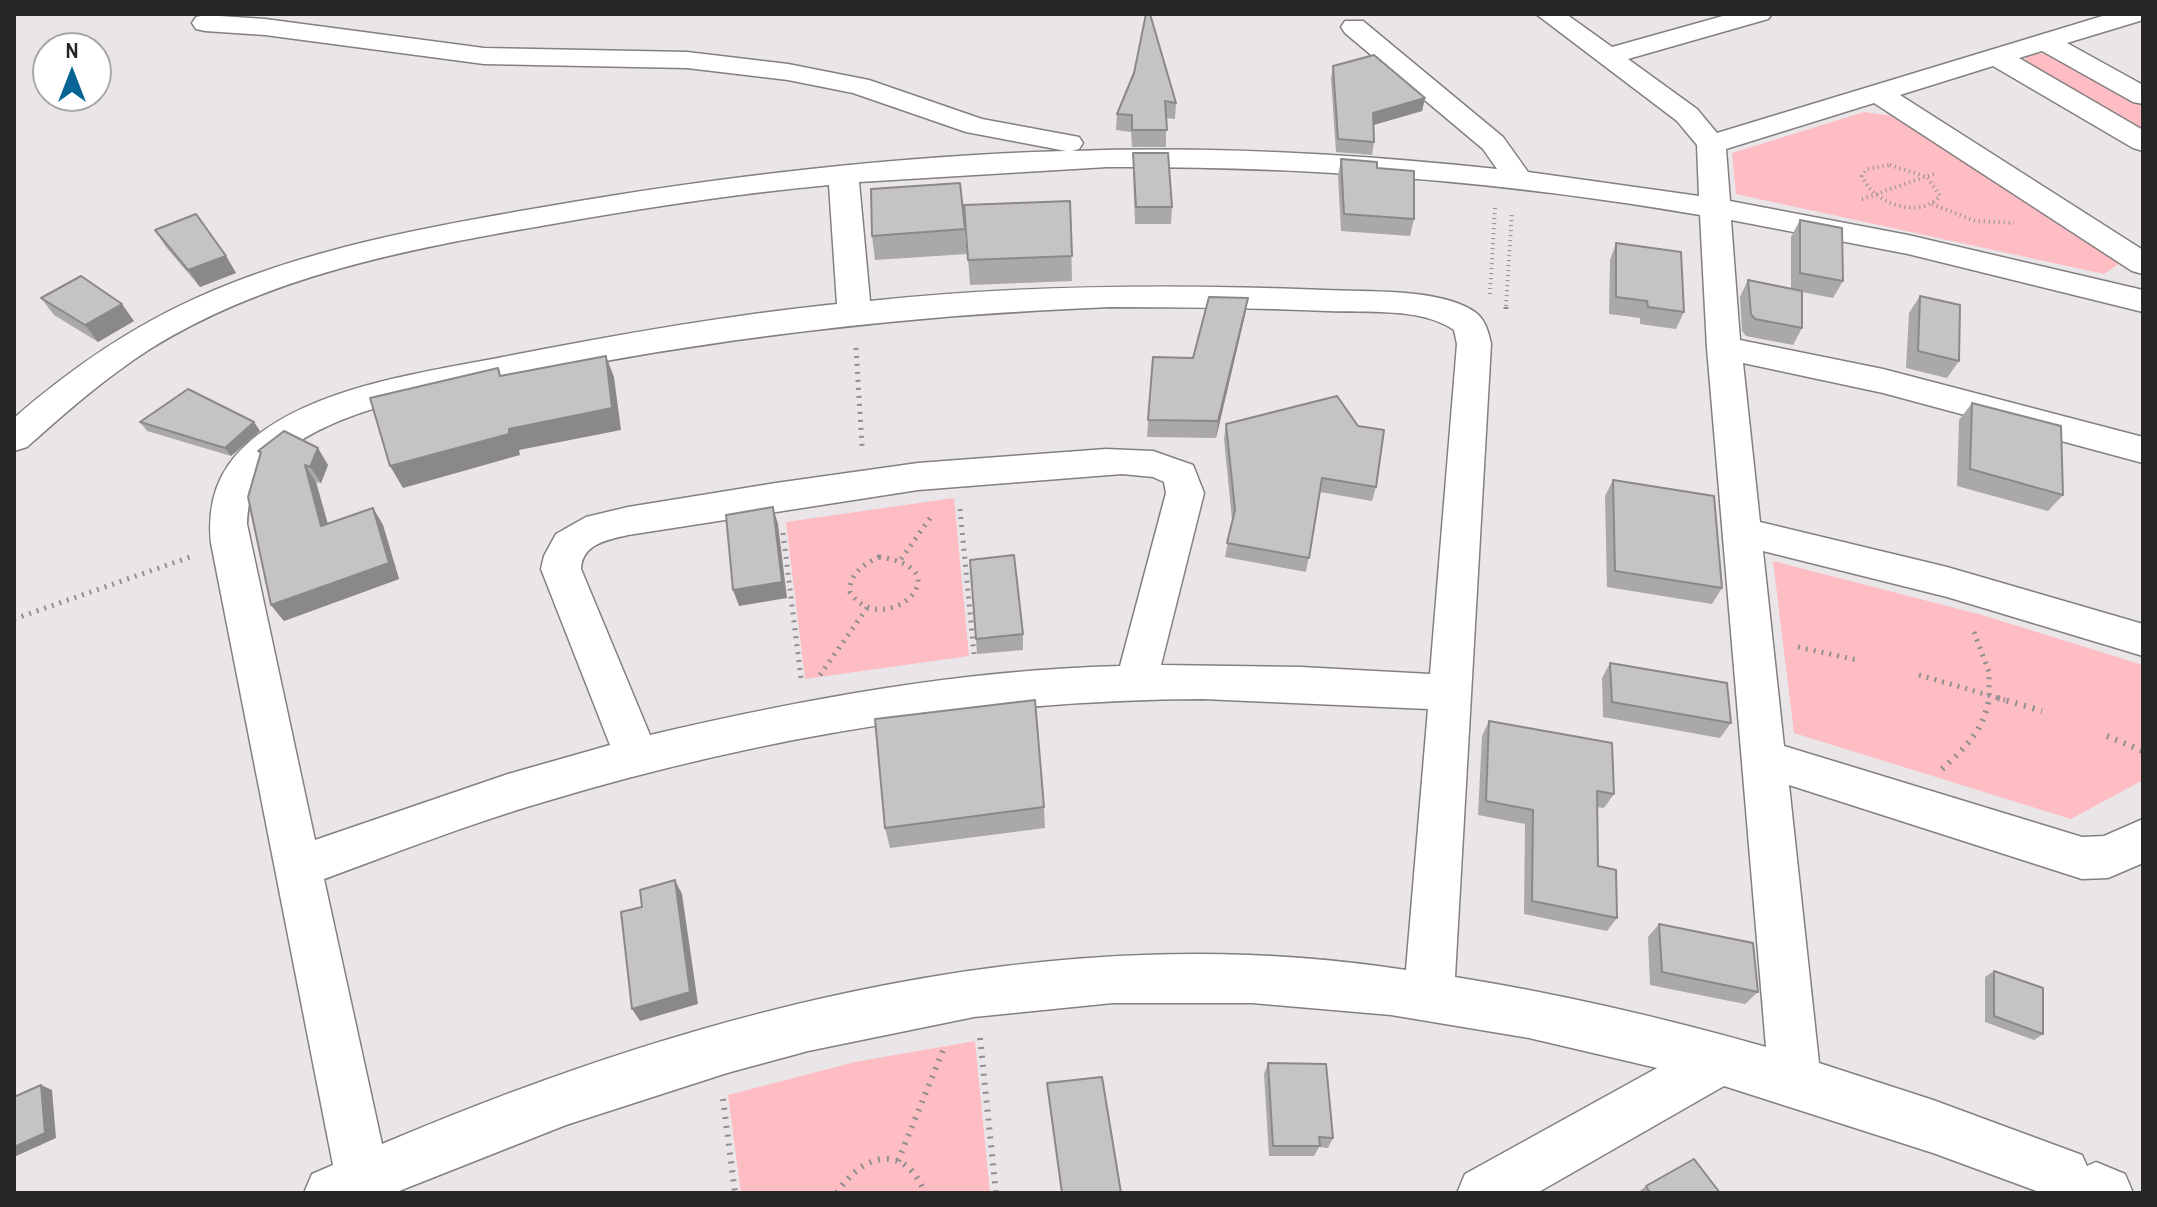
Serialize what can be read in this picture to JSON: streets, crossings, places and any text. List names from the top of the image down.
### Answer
{
  "north": "top"
}
